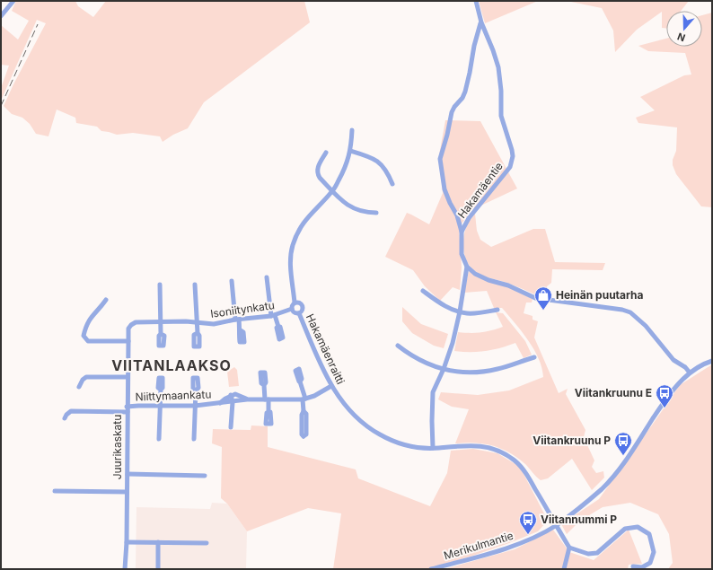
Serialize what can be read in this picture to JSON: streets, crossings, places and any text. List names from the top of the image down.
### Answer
{
  "streets": {
    "street": [
      "Hakamäentie",
      "Isoniitynkatu",
      "Hakamäenraitti",
      "Niittymaankatu",
      "Juurikaskatu",
      "Merikulmantie"
    ]
  },
  "crossings": [
    ["Isoniitynkatu", "Hakamäenraitti"],
    ["Isoniitynkatu", "Juurikaskatu"],
    ["Hakamäenraitti", "Niittymaankatu"],
    ["Hakamäenraitti", "Merikulmantie"],
    ["Niittymaankatu", "Juurikaskatu"]
  ],
  "districts": ["VIITANLAAKSO"],
  "places": {
    "shop": ["Heinän puutarha"],
    "bus stop": ["Viitankruunu E", "Viitankruunu P", "Viitannummi P"]
  },
  "north": "bottom"
}
